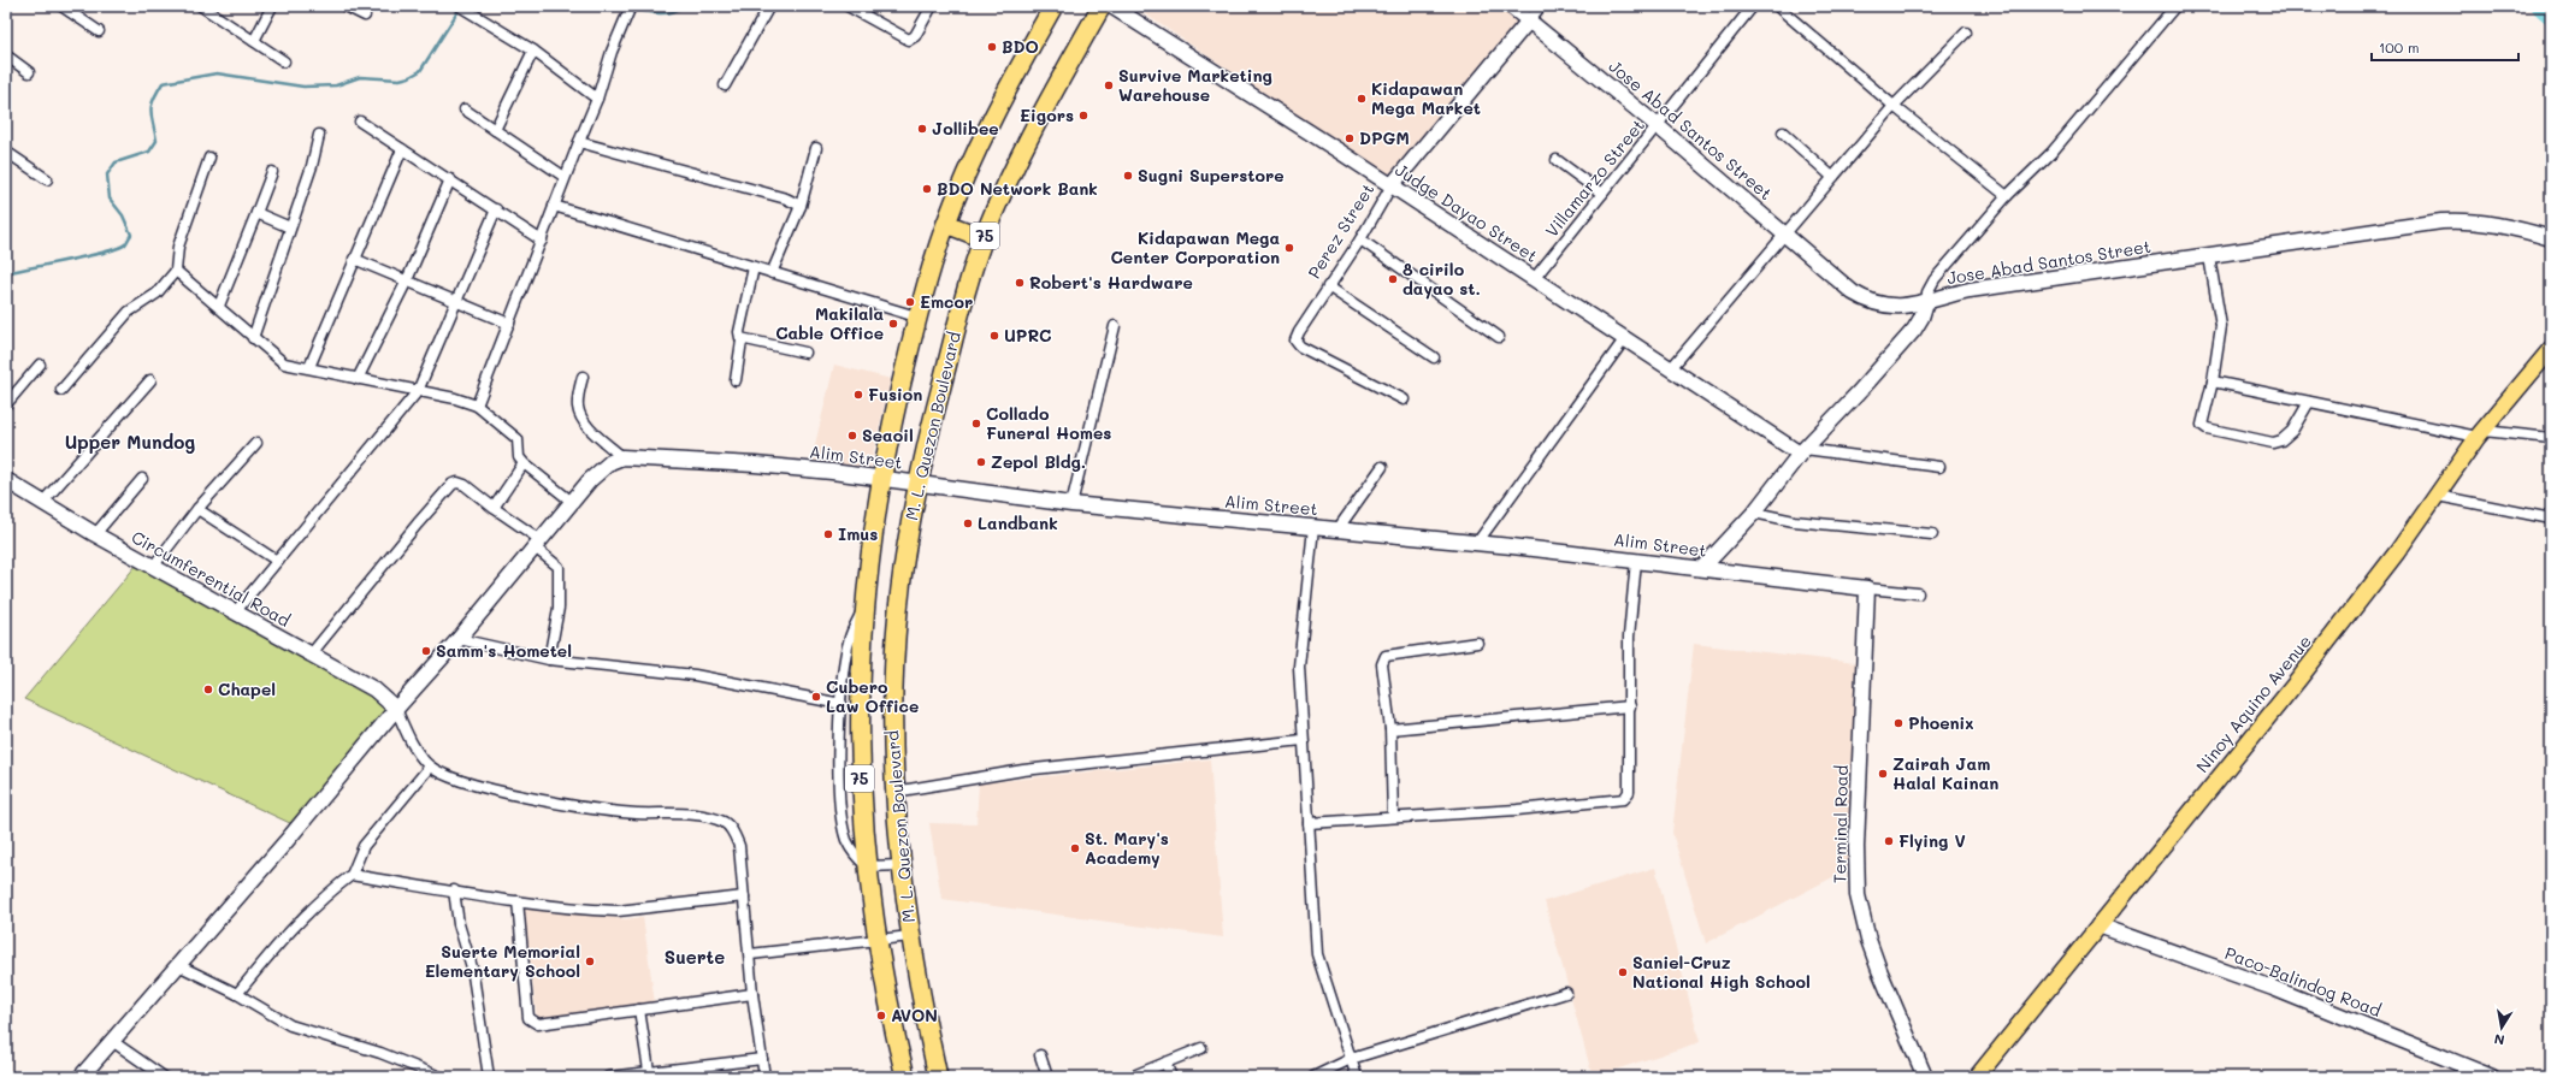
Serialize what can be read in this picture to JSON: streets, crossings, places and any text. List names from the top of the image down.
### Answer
{
  "streets": {
    "highway": ["75", "M. L. Quezon Boulevard"],
    "main road": ["Ninoy Aquino Avenue"],
    "street": [
      "Jose Abad Santos Street",
      "Villamarzo Street",
      "Judge Dayao Street",
      "Perez Street",
      "Alim Street",
      "Circumferential Road",
      "Terminal Road",
      "Paco-Balindog Road"
    ]
  },
  "crossings": [
    ["Jose Abad Santos Street", "Villamarzo Street"],
    ["Jose Abad Santos Street", "Perez Street"],
    ["Villamarzo Street", "Judge Dayao Street"],
    ["Judge Dayao Street", "Perez Street"],
    ["M. L. Quezon Boulevard", "Alim Street"],
    ["Alim Street", "Terminal Road"],
    ["Ninoy Aquino Avenue", "Paco-Balindog Road"]
  ],
  "districts": ["Upper Mundog", "Suerte"],
  "places": [
    "BDO",
    "Survive Marketing Warehouse",
    "Kidapawan Mega Market",
    "Eigors",
    "Jollibee",
    "DPGM",
    "Sugni Superstore",
    "BDO Network Bank",
    "Kidapawan Mega Center Corporation",
    "8 cirilo dayao st.",
    "Robert's Hardware",
    "Emcor",
    "Makilala Cable Office",
    "UPRC",
    "Fusion",
    "Collado Funeral Homes",
    "Seaoil",
    "Zepol Bldg.",
    "Landbank",
    "Imus",
    "Samm's Hometel",
    "Chapel",
    "Cubero Law Office",
    "Phoenix",
    "Zairah Jam Halal Kainan",
    "Flying V",
    "St. Mary's Academy",
    "Suerte Memorial Elementary School",
    "Saniel-Cruz National High School",
    "AVON"
  ],
  "scale_bar": "100 m",
  "north": "bottom"
}
